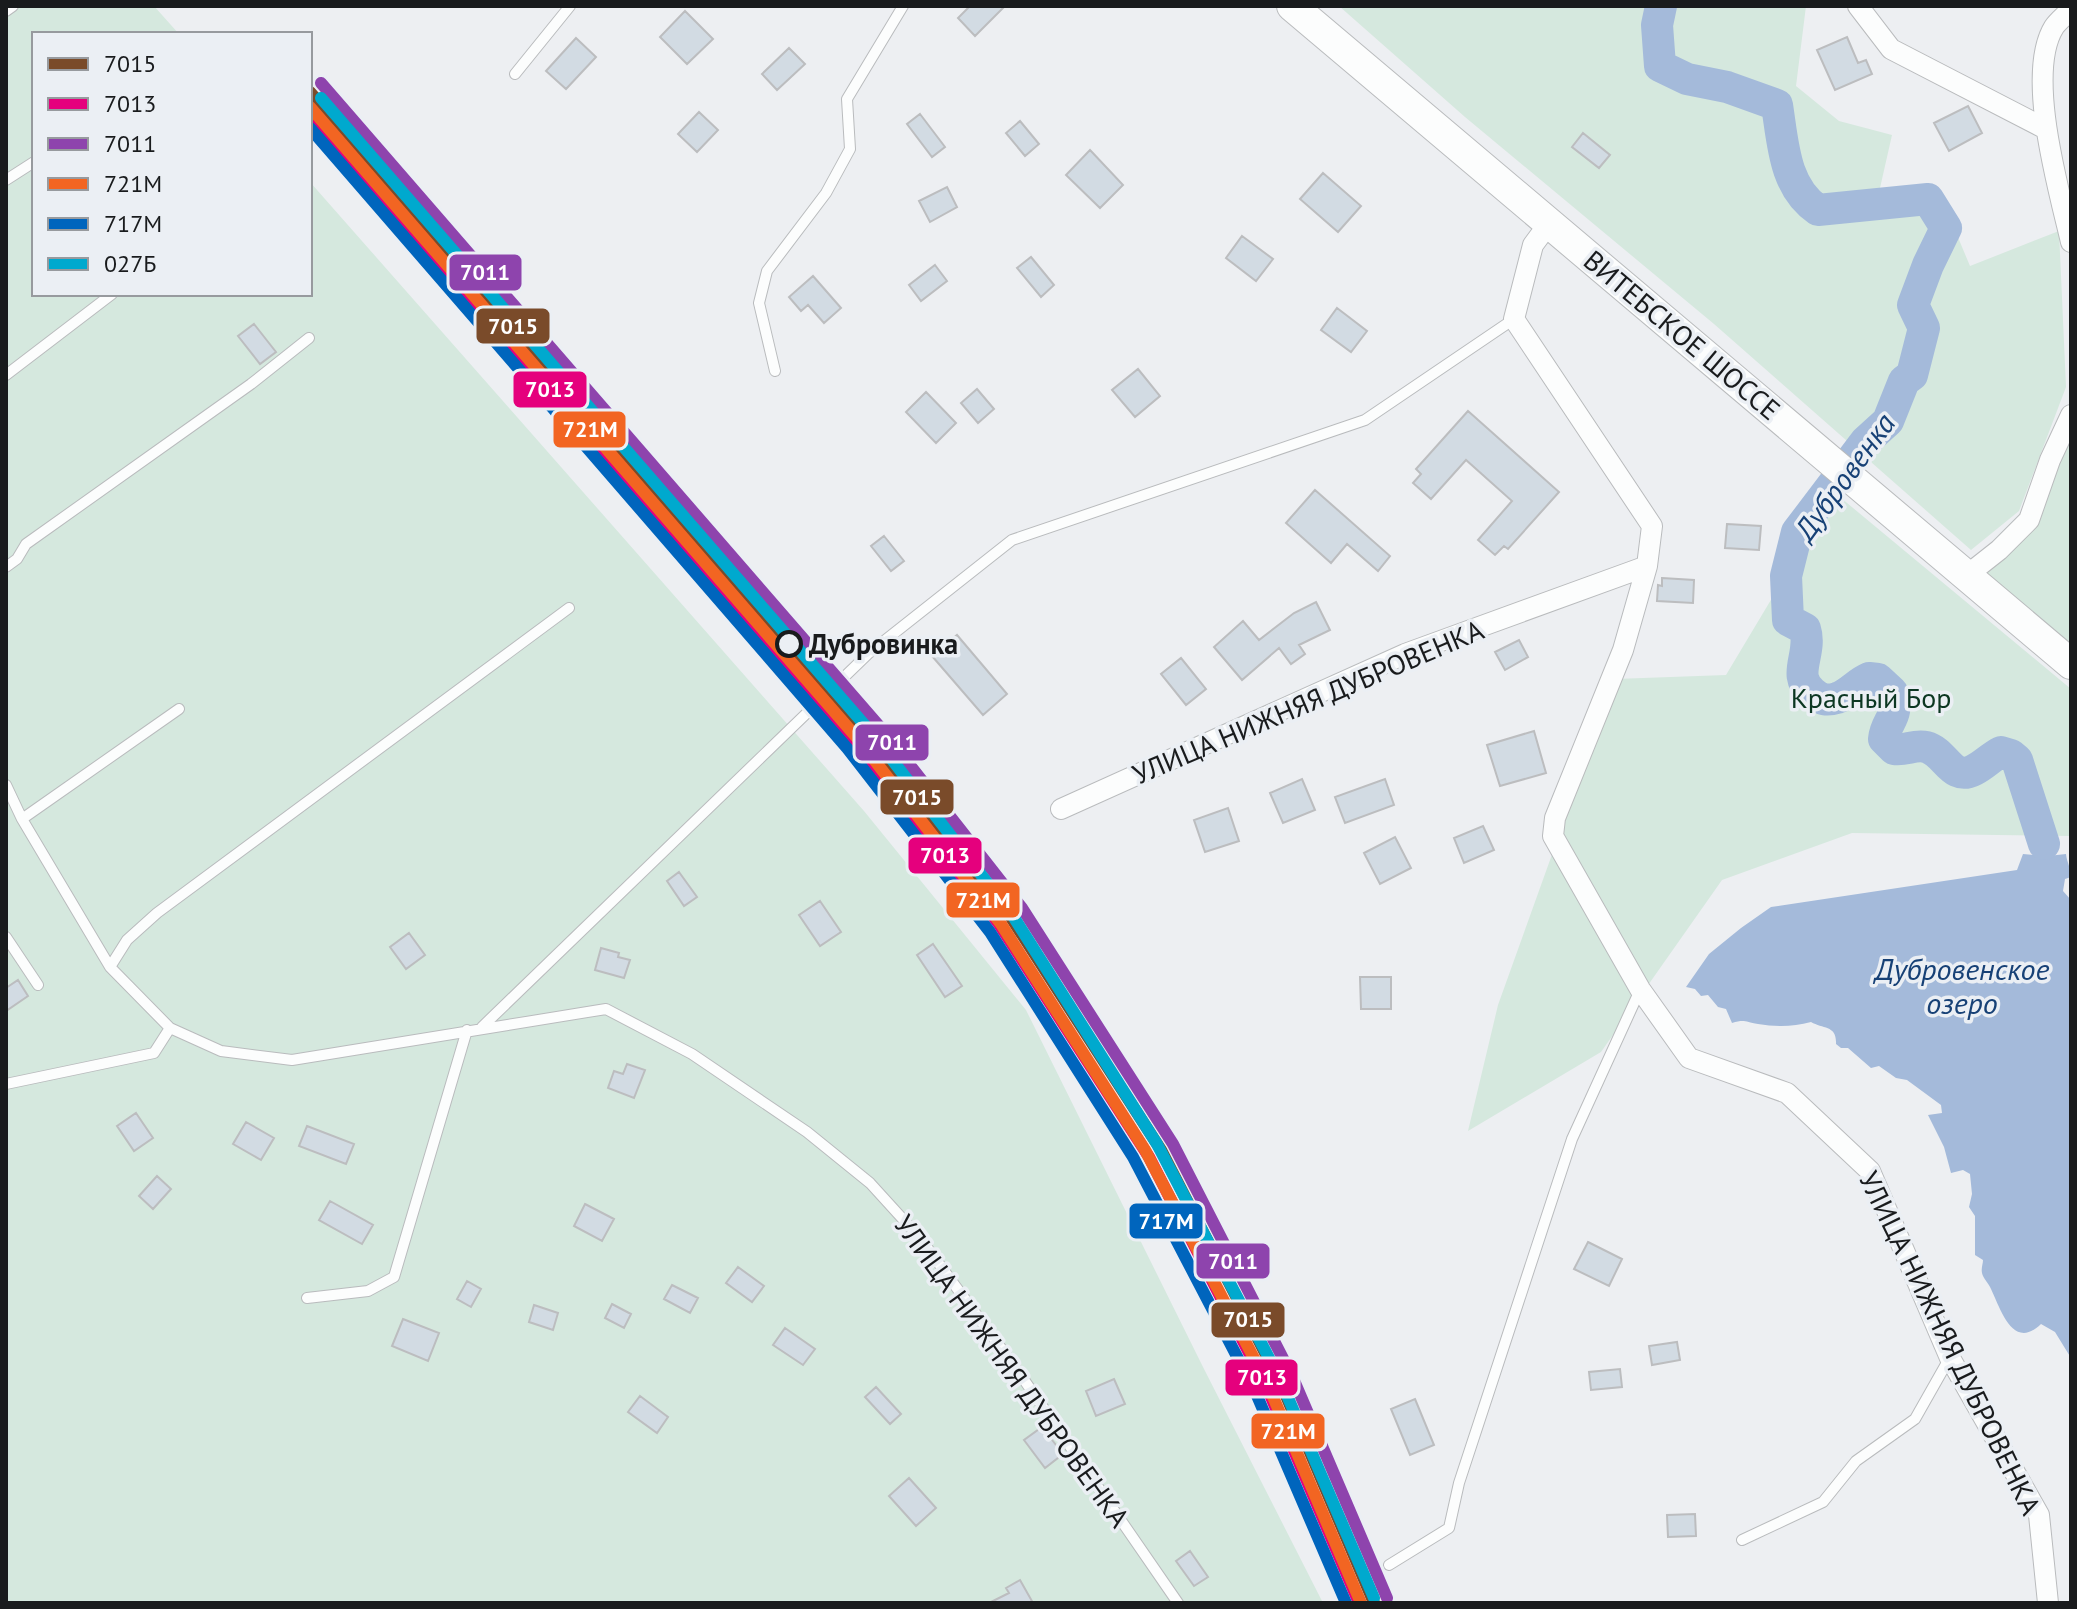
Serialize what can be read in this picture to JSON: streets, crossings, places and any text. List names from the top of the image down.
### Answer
{
  "streets": {
    "main road": ["ВИТЕБСКОЕ ШОССЕ"],
    "street": ["УЛИЦА НИЖНЯЯ ДУБРОВЕНКА"]
  },
  "water": ["Дубровенка", "Дубровенское озеро"],
  "parks": ["Красный Бор"],
  "places": ["Дубровинка"],
  "lines": [
    "transit line 7011",
    "transit line 7015",
    "transit line 027Б",
    "transit line 721М",
    "transit line 7013",
    "transit line 717М"
  ],
  "legend": [
    "7015",
    "7013",
    "7011",
    "721М",
    "717М",
    "027Б"
  ]
}
